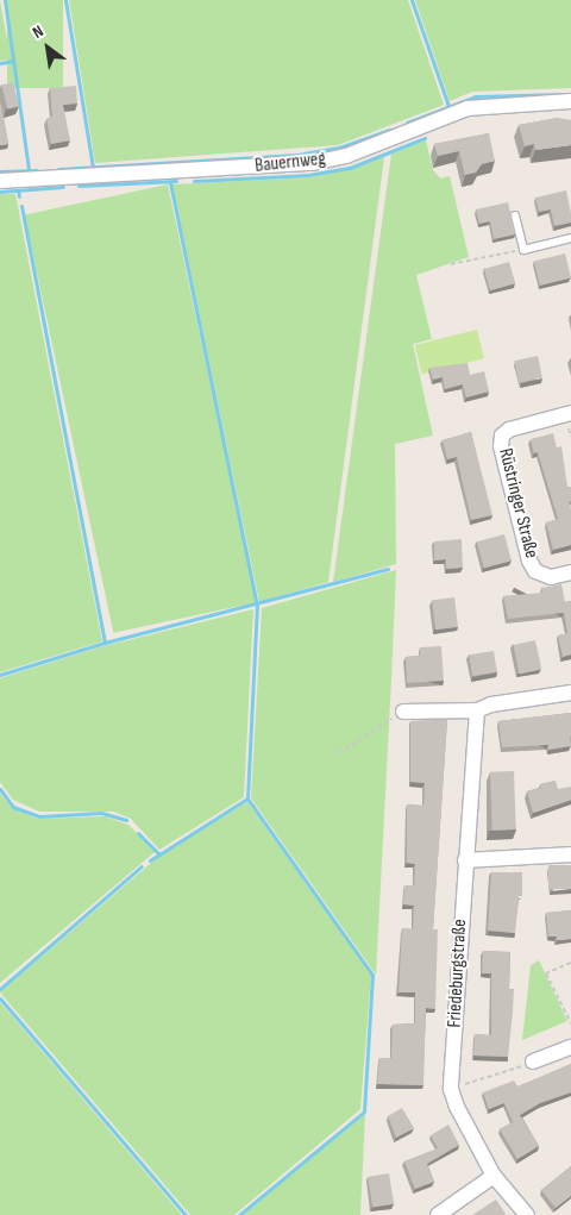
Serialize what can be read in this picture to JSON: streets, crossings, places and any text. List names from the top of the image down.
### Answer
{
  "streets": {
    "street": ["Bauernweg", "Rüstringer Straße", "Friedeburgstraße"]
  },
  "north": "top left"
}
